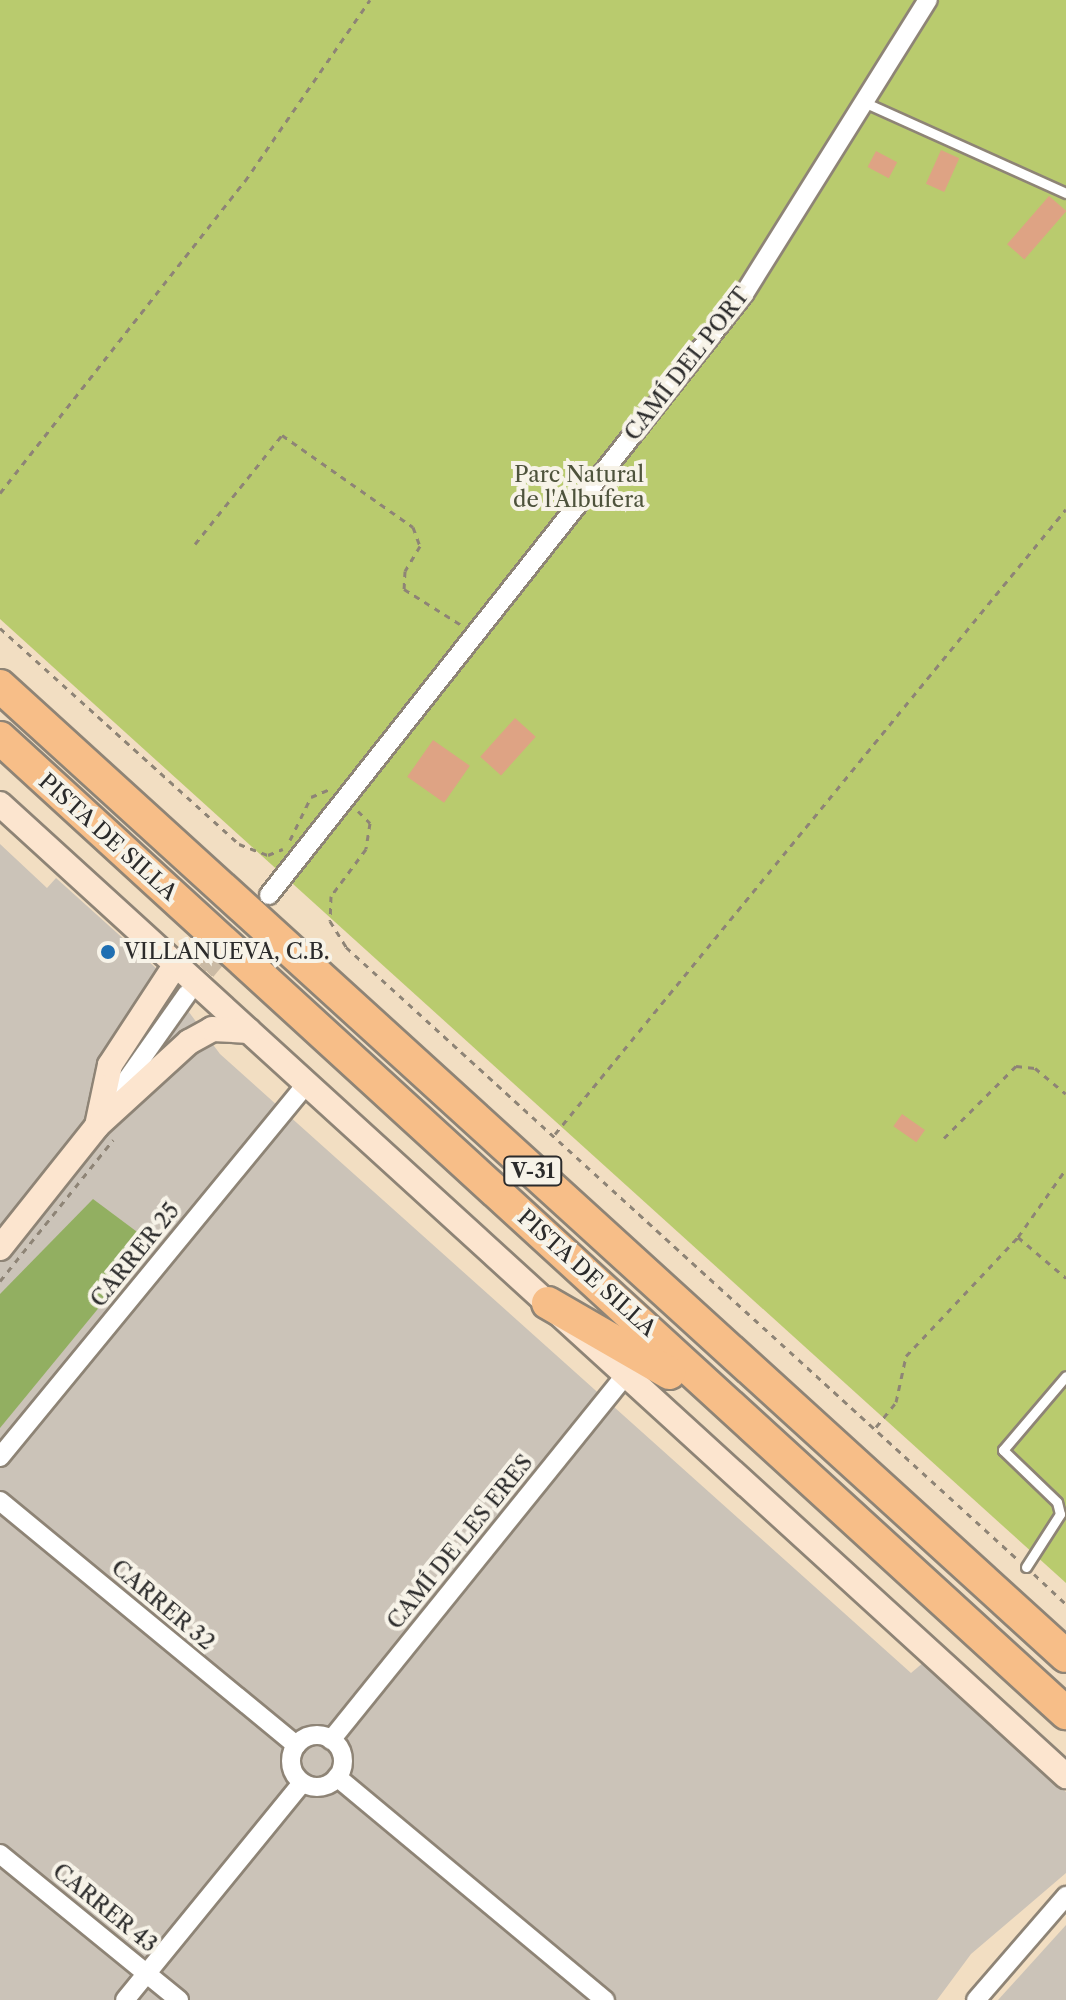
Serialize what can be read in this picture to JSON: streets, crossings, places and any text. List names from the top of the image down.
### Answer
{
  "streets": {
    "highway": ["PISTA DE SILLA", "V-31"],
    "street": [
      "CAMÍ DEL PORT",
      "CARRER 25",
      "CAMÍ DE LES ERES",
      "CARRER 32",
      "CARRER 43"
    ]
  },
  "crossings": [
    ["CAMÍ DE LES ERES", "CARRER 32"]
  ],
  "parks": ["Parc Natural de l'Albufera"],
  "places": ["VILLANUEVA, C.B."]
}
